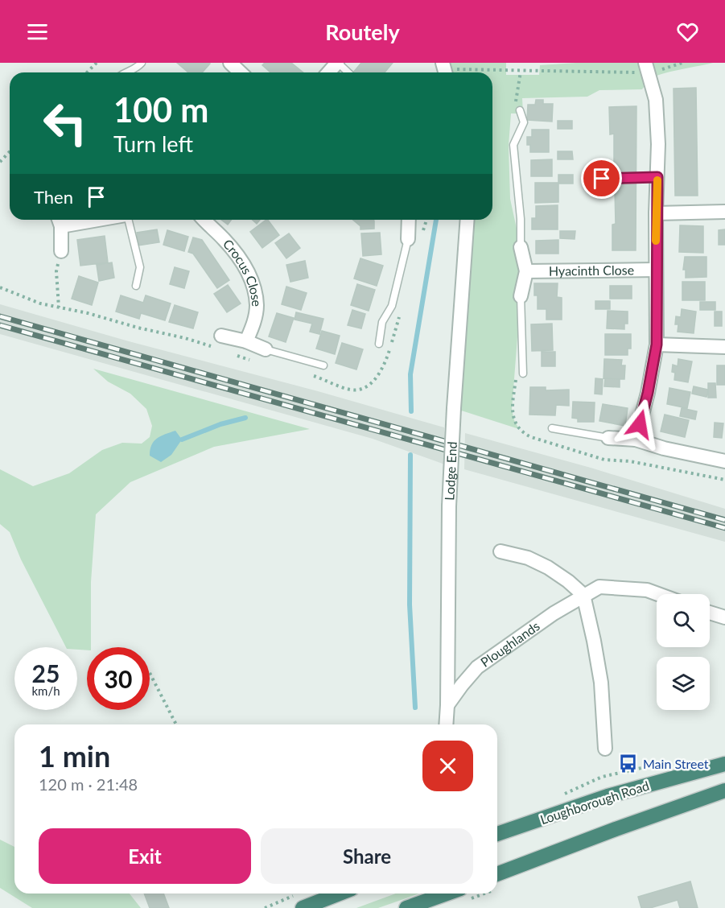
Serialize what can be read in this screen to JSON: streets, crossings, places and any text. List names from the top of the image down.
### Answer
{
  "streets": {
    "highway": ["Loughborough Road"],
    "street": [
      "Hyacinth Close",
      "Crocus Close",
      "Lodge End",
      "Ploughlands"
    ]
  },
  "crossings": [
    ["Lodge End", "Ploughlands"]
  ],
  "places": {
    "bus stop": ["Main Street"]
  },
  "page": {
    "header": "Routely",
    "turn": ["100 m", "Turn left"],
    "then": "Then",
    "speed": "25 km/h",
    "limit": "30",
    "heading": ["1 min", "120 m · 21:48"],
    "buttons": ["Exit", "Share"]
  }
}
